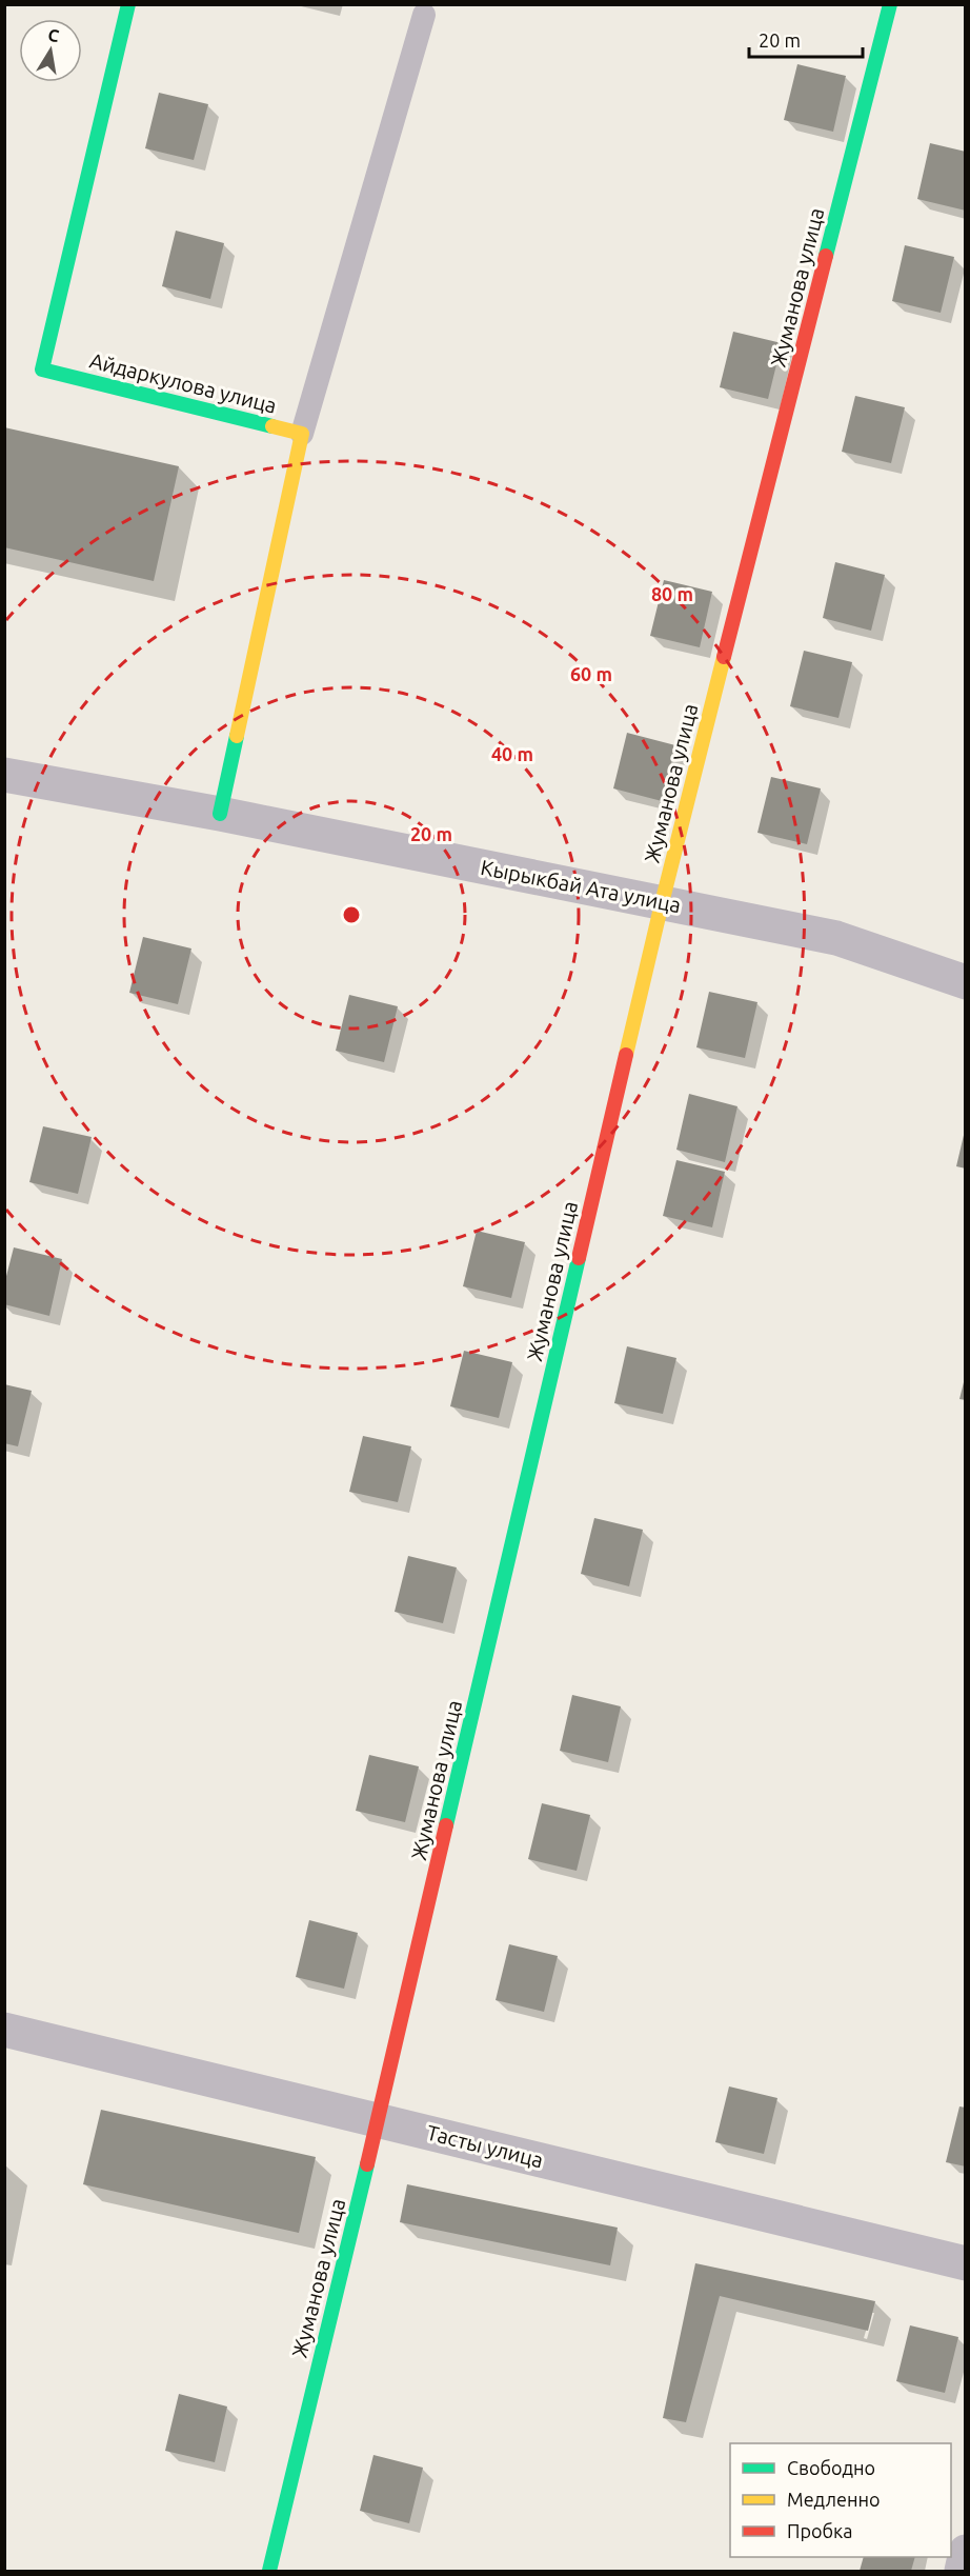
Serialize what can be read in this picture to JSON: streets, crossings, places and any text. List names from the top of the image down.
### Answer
{
  "streets": {
    "street": [
      "Жуманова улица",
      "Айдаркулова улица",
      "Кырыкбай Ата улица",
      "Тасты улица"
    ]
  },
  "crossings": [
    ["Жуманова улица", "Кырыкбай Ата улица"],
    ["Жуманова улица", "Тасты улица"]
  ],
  "legend": ["Свободно", "Медленно", "Пробка"],
  "scale_bar": "20 m",
  "north": "top",
  "rings": [
    "80 m",
    "60 m",
    "40 m",
    "20 m"
  ]
}
